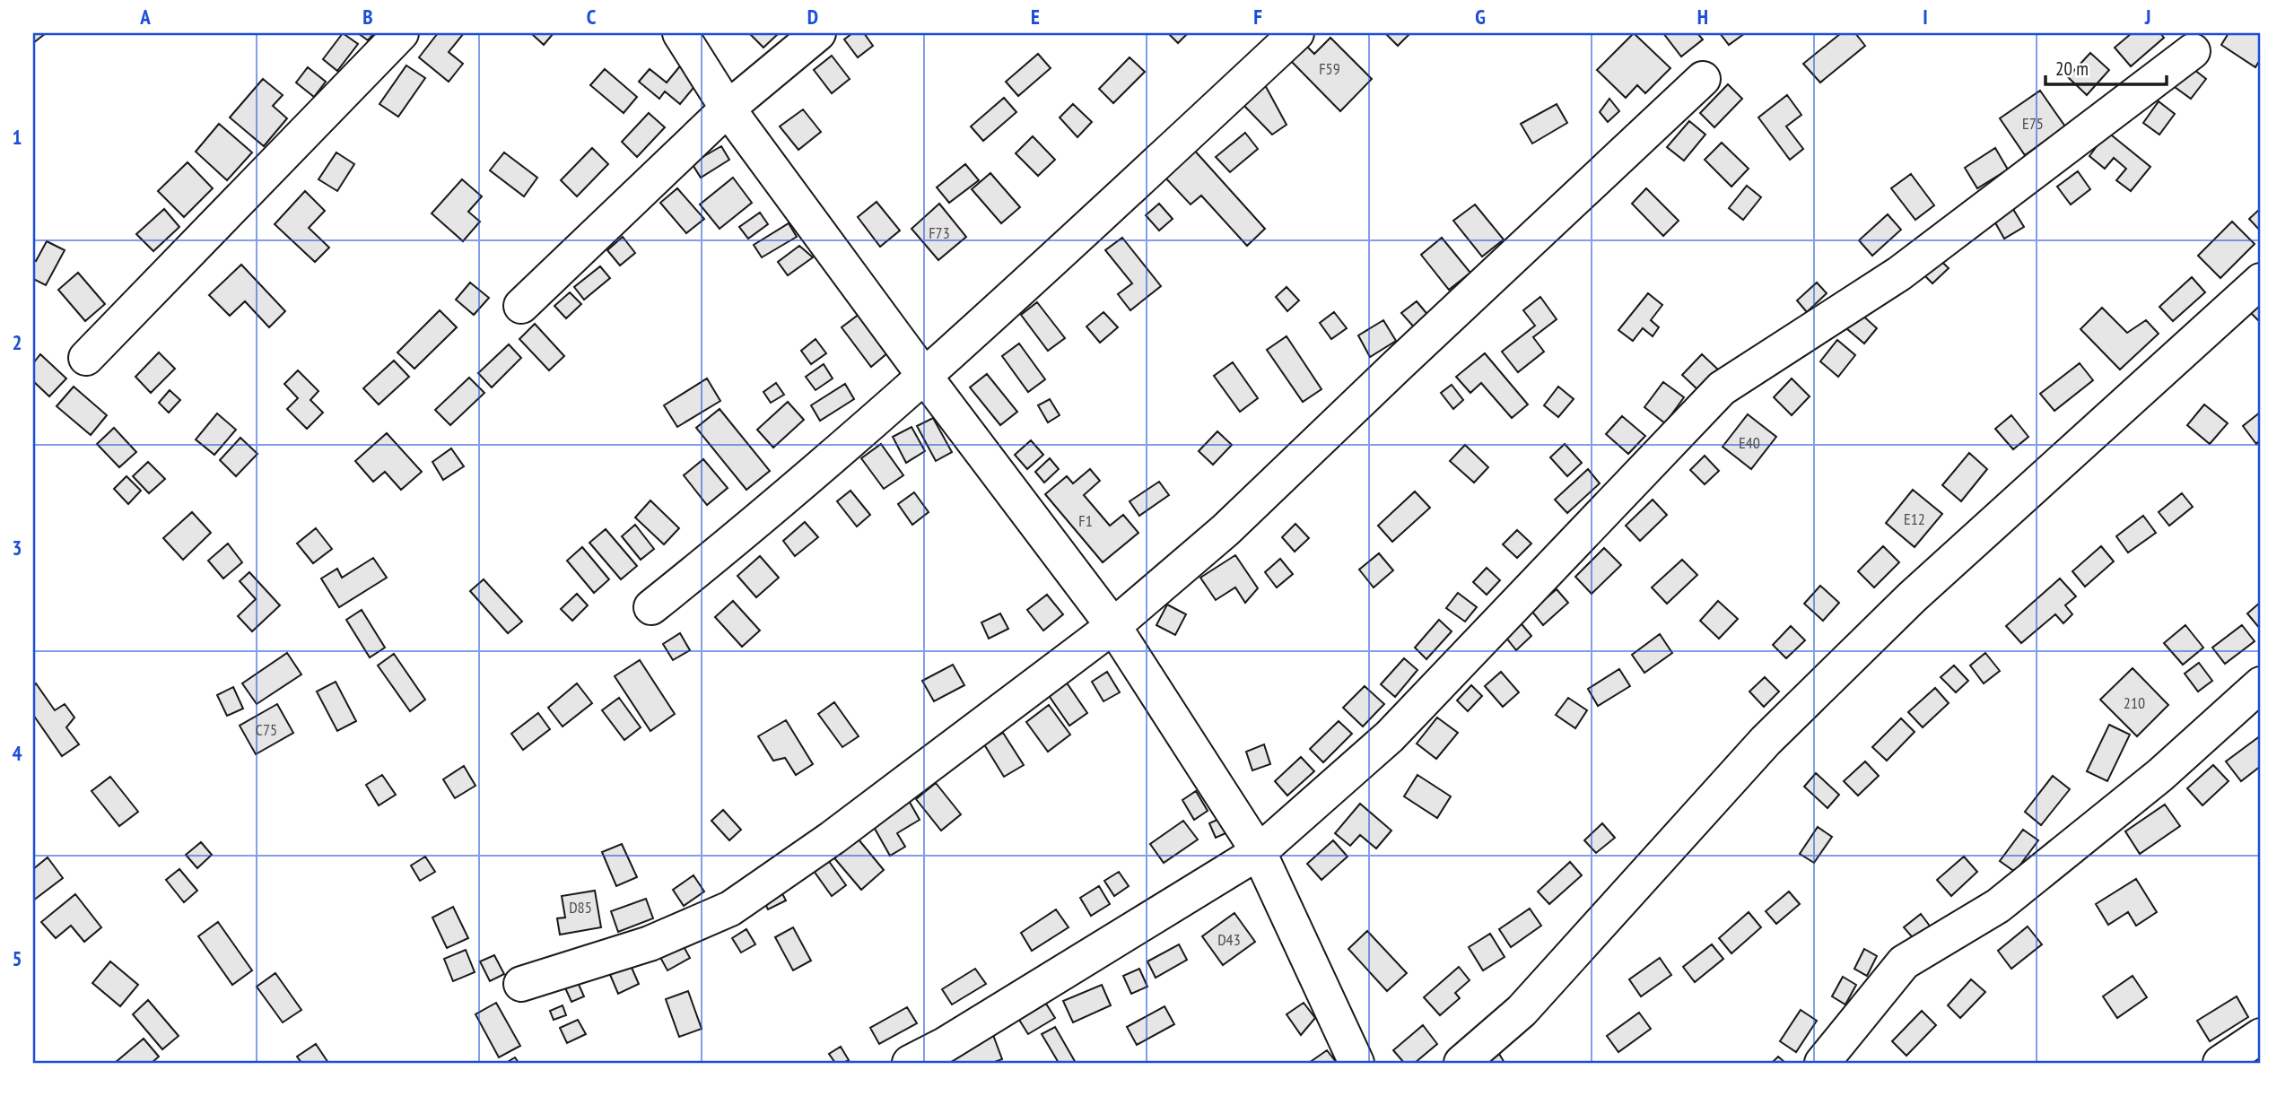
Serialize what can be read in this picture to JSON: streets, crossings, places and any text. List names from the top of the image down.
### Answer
{
  "house_numbers": [
    "F59",
    "E75",
    "F73",
    "E40",
    "E12",
    "F1",
    "210",
    "C75",
    "D85",
    "D43"
  ],
  "scale_bar": "20 m",
  "grid": {
    "columns": [
      "A",
      "B",
      "C",
      "D",
      "E",
      "F",
      "G",
      "H",
      "I",
      "J"
    ],
    "rows": [
      "1",
      "2",
      "3",
      "4",
      "5"
    ]
  }
}
